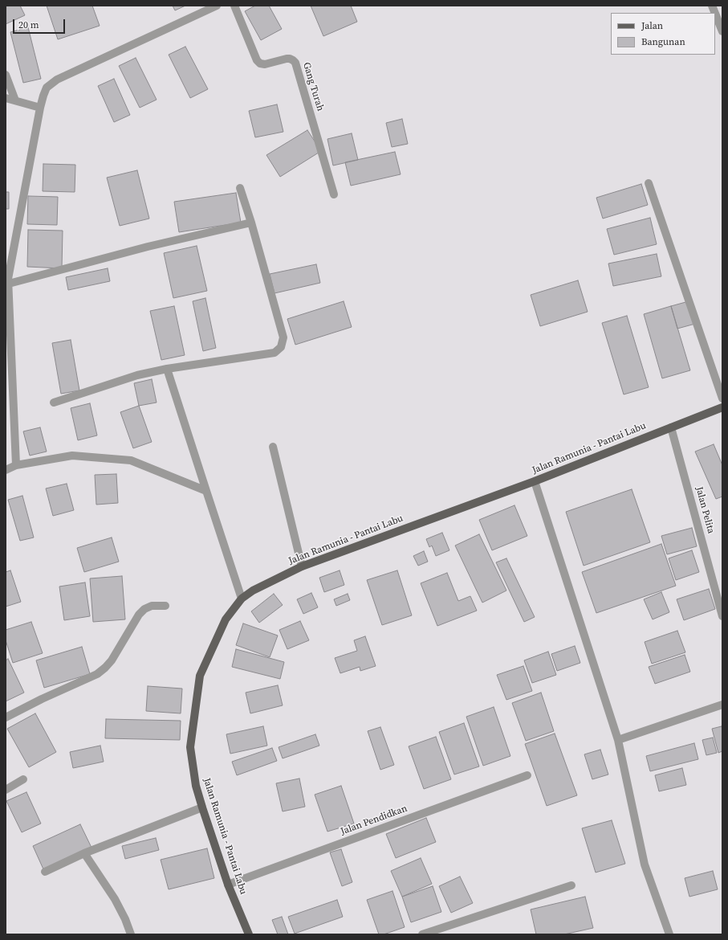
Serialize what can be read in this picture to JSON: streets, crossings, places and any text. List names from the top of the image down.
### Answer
{
  "streets": {
    "main road": ["Jalan Ramunia - Pantai Labu"],
    "street": ["Gang Turah", "Jalan Pelita", "Jalan Pendidkan"]
  },
  "crossings": [
    ["Jalan Ramunia - Pantai Labu", "Jalan Pelita"],
    ["Jalan Ramunia - Pantai Labu", "Jalan Pendidkan"]
  ],
  "legend": ["Jalan", "Bangunan"],
  "scale_bar": "20 m"
}
